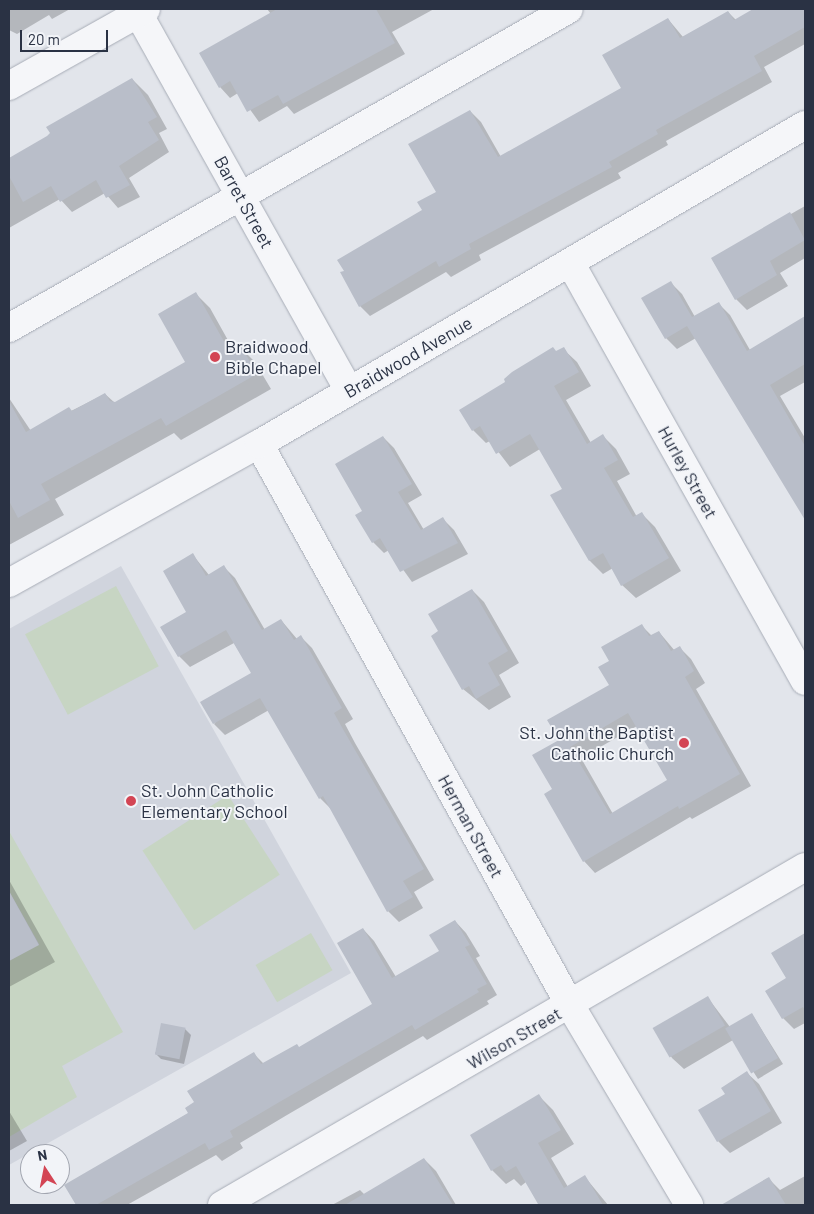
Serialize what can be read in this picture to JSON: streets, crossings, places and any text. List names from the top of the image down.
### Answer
{
  "streets": {
    "street": [
      "Barret Street",
      "Braidwood Avenue",
      "Hurley Street",
      "Herman Street",
      "Wilson Street"
    ]
  },
  "crossings": [
    ["Barret Street", "Braidwood Avenue"],
    ["Braidwood Avenue", "Hurley Street"],
    ["Braidwood Avenue", "Herman Street"],
    ["Herman Street", "Wilson Street"]
  ],
  "places": ["Braidwood Bible Chapel", "St. John the Baptist Catholic Church", "St. John Catholic Elementary School"],
  "scale_bar": "20 m",
  "north": "top"
}
